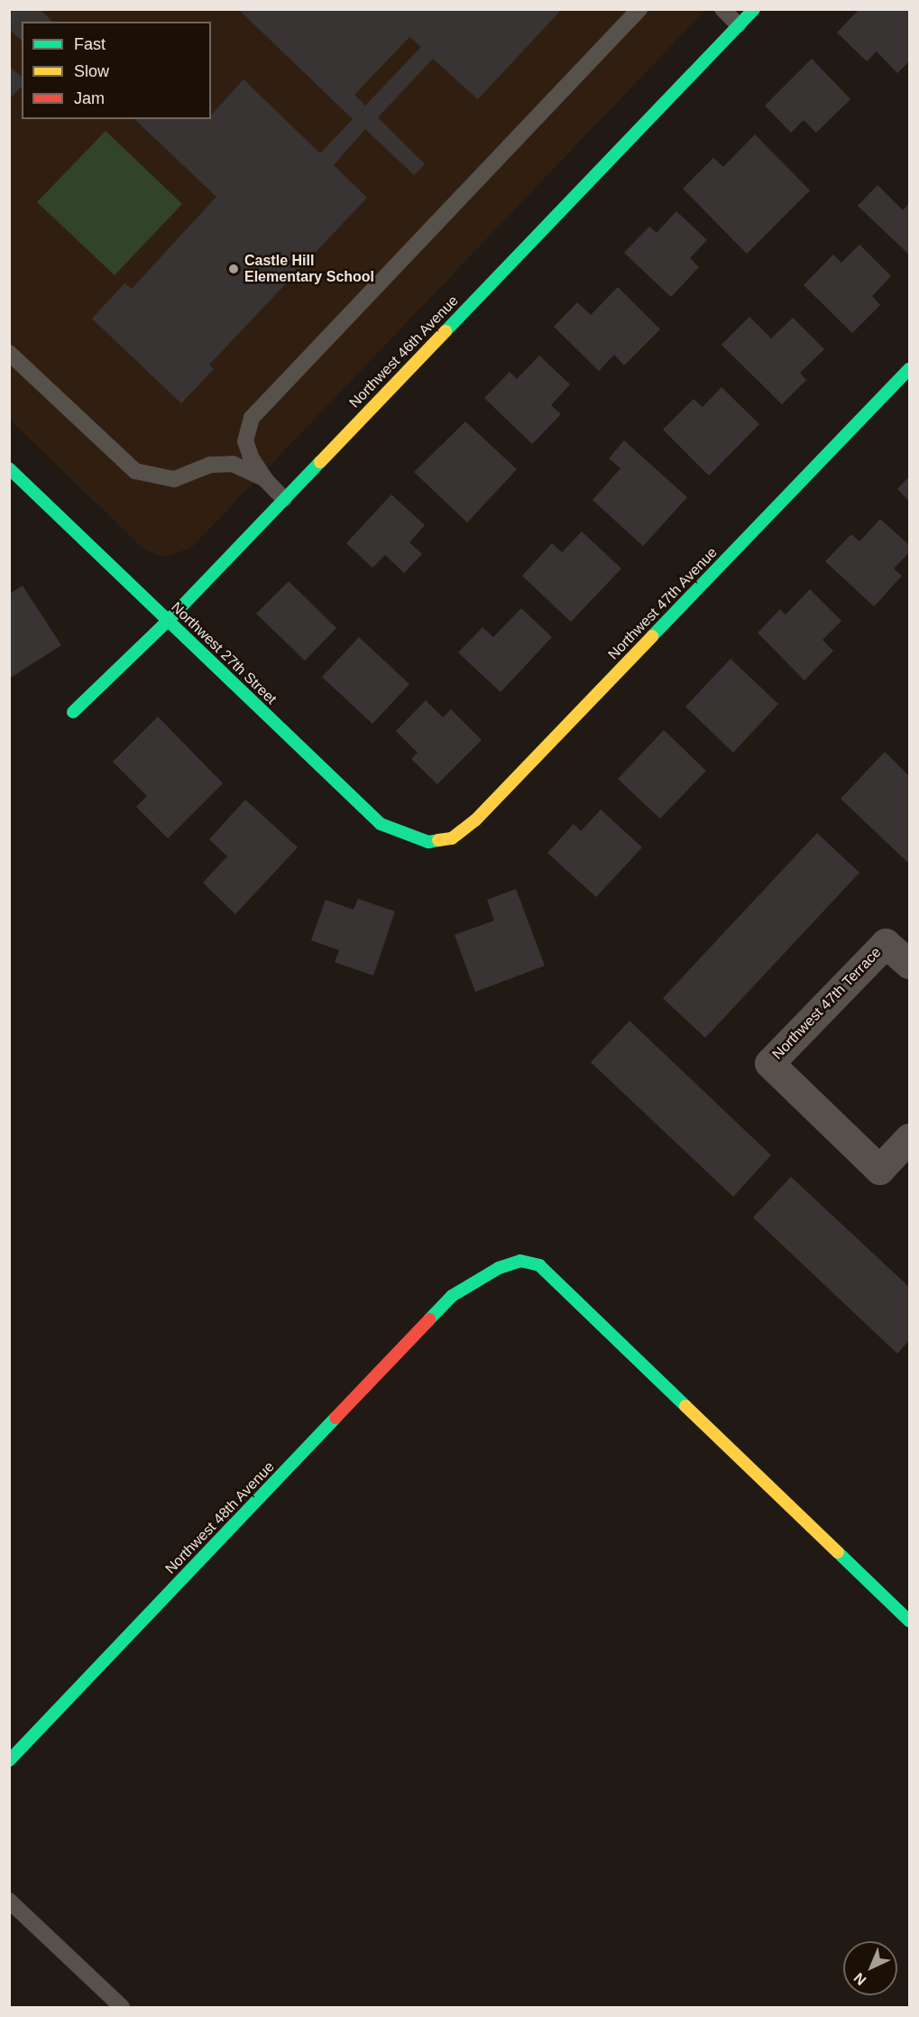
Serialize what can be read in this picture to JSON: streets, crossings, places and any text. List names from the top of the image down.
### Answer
{
  "streets": {
    "street": [
      "Northwest 46th Avenue",
      "Northwest 47th Avenue",
      "Northwest 27th Street",
      "Northwest 47th Terrace",
      "Northwest 48th Avenue"
    ]
  },
  "crossings": [
    ["Northwest 46th Avenue", "Northwest 27th Street"],
    ["Northwest 47th Avenue", "Northwest 27th Street"]
  ],
  "places": ["Castle Hill Elementary School"],
  "legend": ["Fast", "Slow", "Jam"],
  "north": "bottom left"
}
